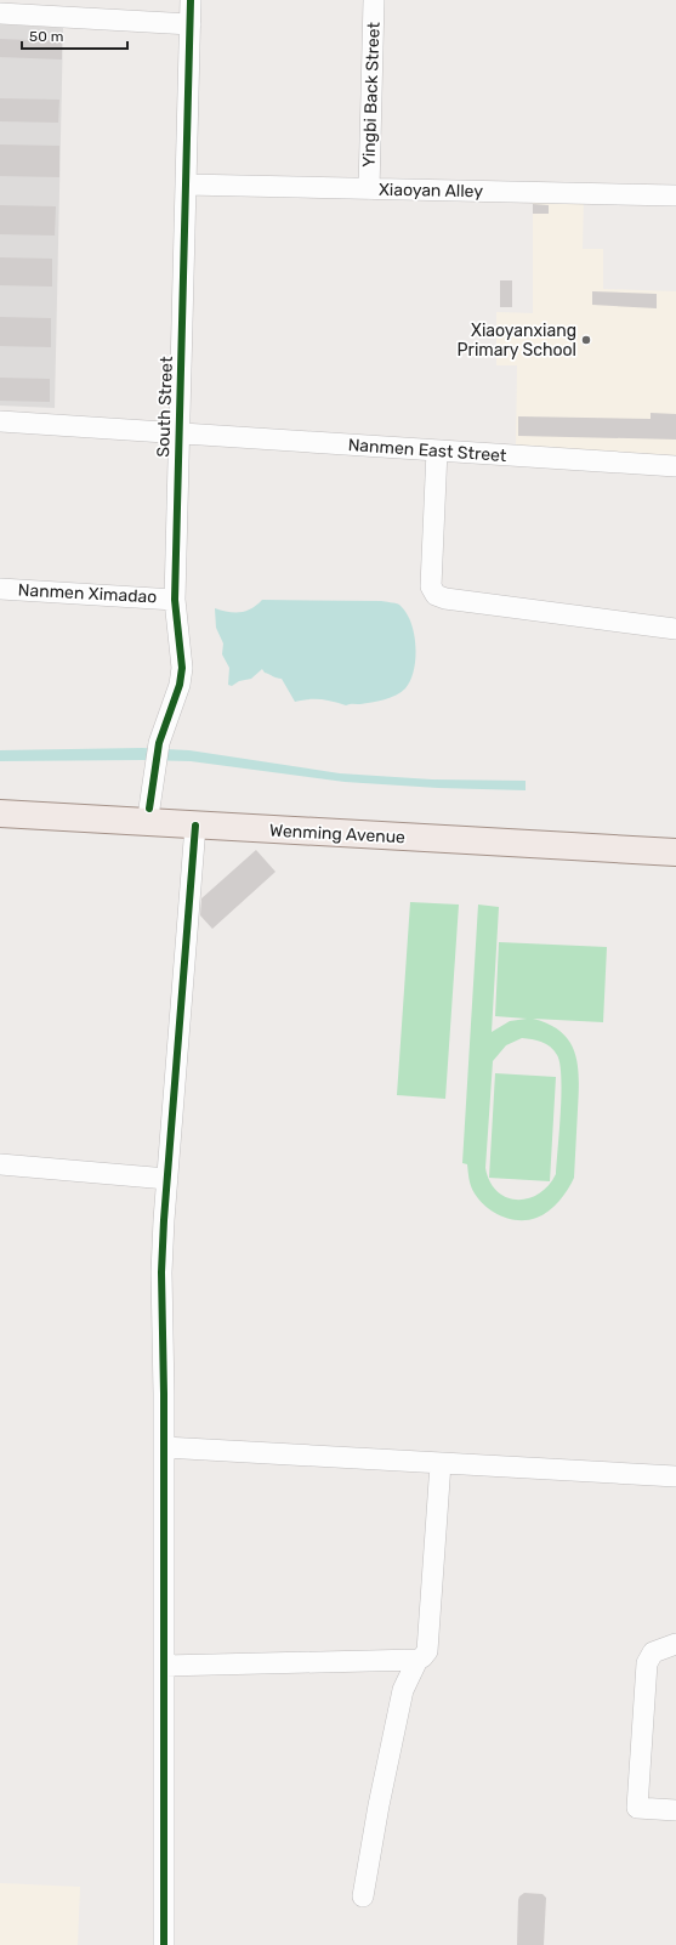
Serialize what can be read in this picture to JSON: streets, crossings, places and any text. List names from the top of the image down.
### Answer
{
  "streets": {
    "main road": ["Wenming Avenue"],
    "street": [
      "Yingbi Back Street",
      "Xiaoyan Alley",
      "South Street",
      "Nanmen East Street",
      "Nanmen Ximadao"
    ]
  },
  "crossings": [
    ["Yingbi Back Street", "Xiaoyan Alley"],
    ["Xiaoyan Alley", "South Street"],
    ["South Street", "Nanmen East Street"],
    ["South Street", "Nanmen Ximadao"],
    ["South Street", "Wenming Avenue"]
  ],
  "places": ["Xiaoyanxiang Primary School"],
  "scale_bar": "50 m"
}
